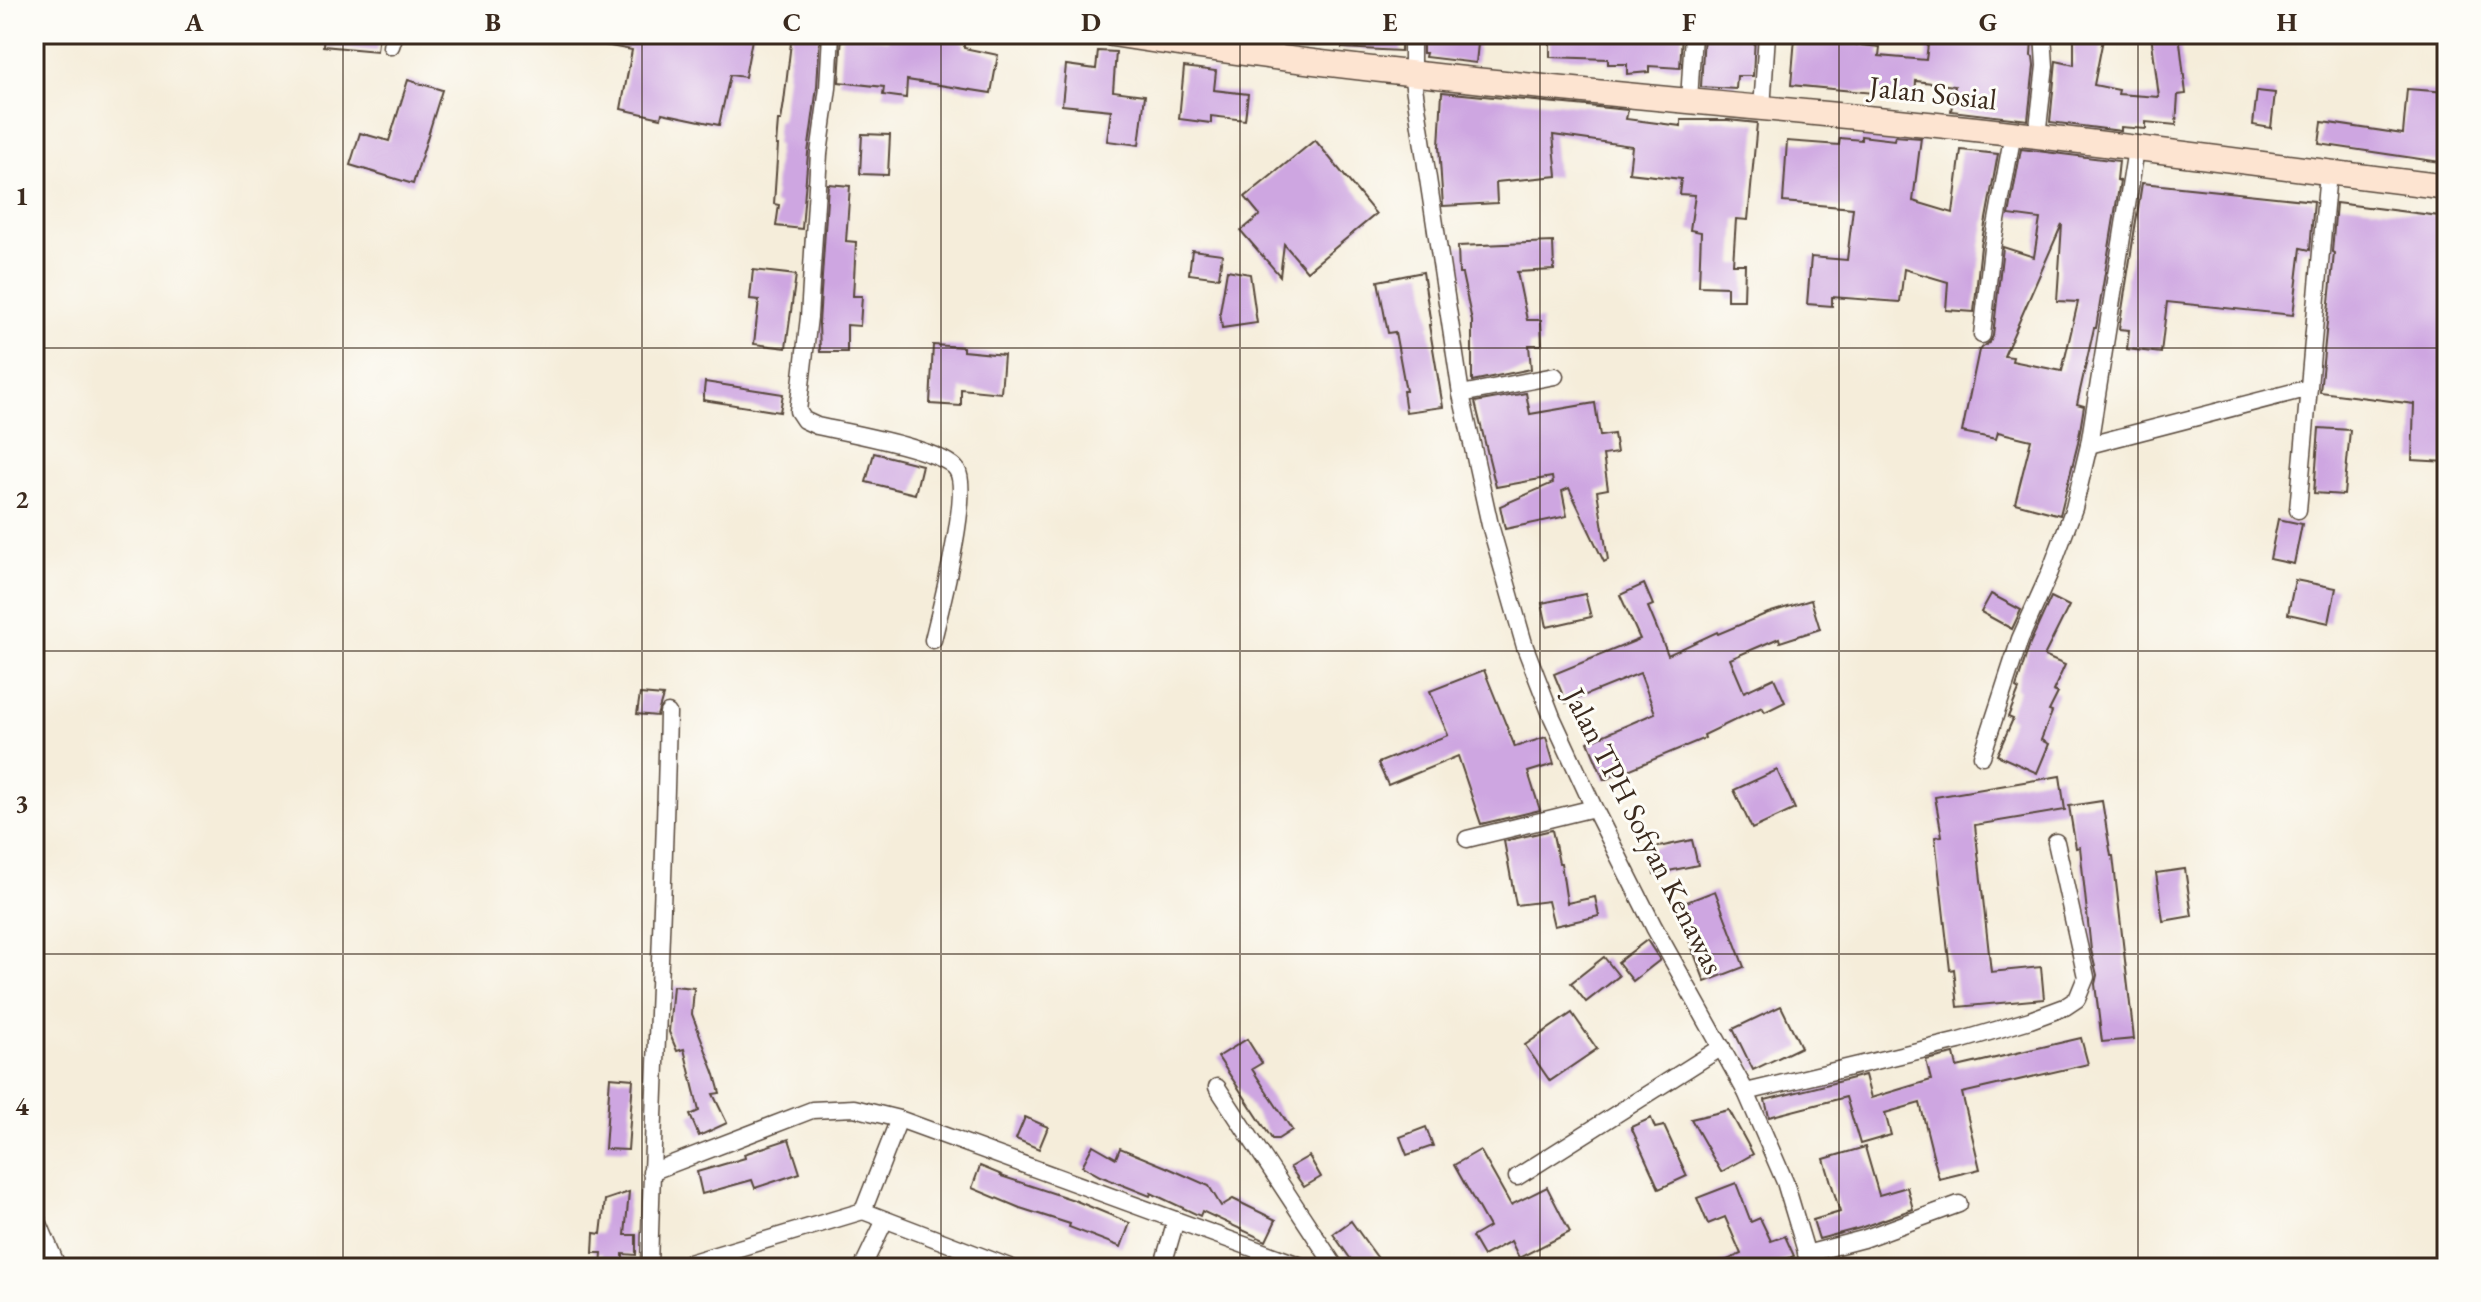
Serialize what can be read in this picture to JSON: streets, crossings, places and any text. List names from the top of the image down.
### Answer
{
  "streets": {
    "street": ["Jalan Sosial", "Jalan TPH Sofyan Kenawas"]
  },
  "crossings": [
    ["Jalan Sosial", "Jalan TPH Sofyan Kenawas"]
  ],
  "grid": {
    "columns": [
      "A",
      "B",
      "C",
      "D",
      "E",
      "F",
      "G",
      "H"
    ],
    "rows": [
      "1",
      "2",
      "3",
      "4"
    ]
  }
}
